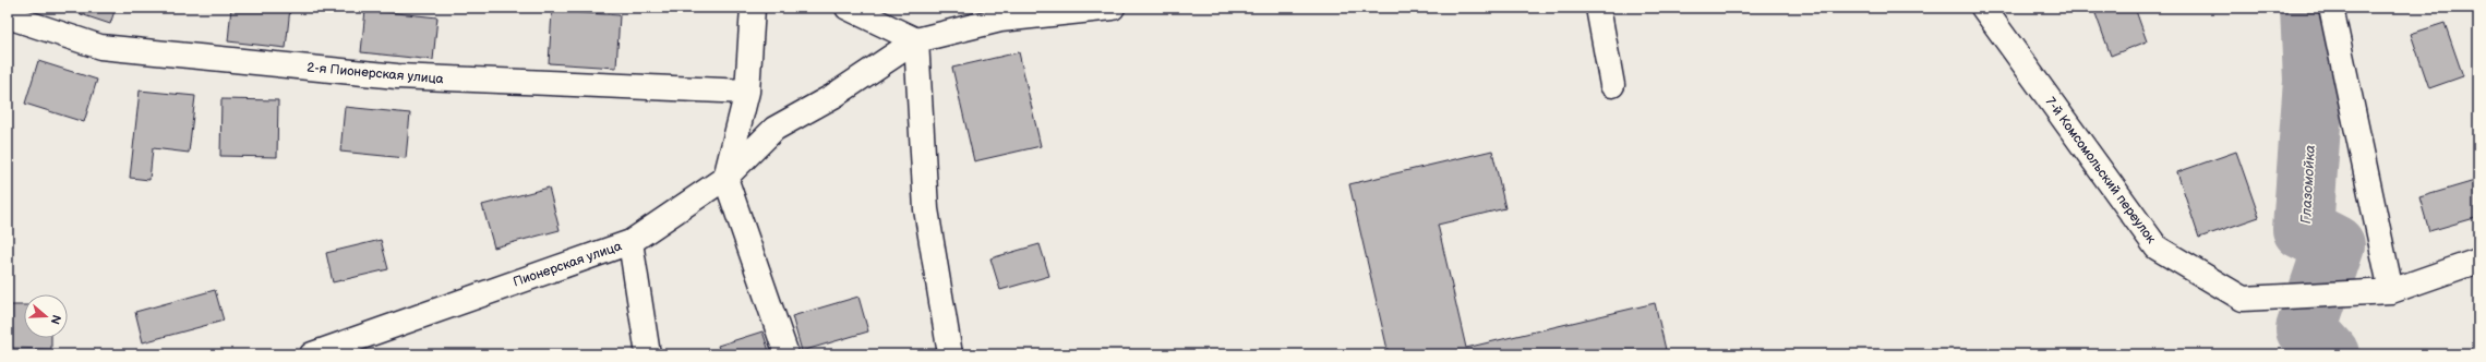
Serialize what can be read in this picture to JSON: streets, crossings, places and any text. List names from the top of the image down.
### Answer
{
  "streets": {
    "street": ["2-я Пионерская улица", "7-й Комсомольский переулок", "Пионерская улица"]
  },
  "water": ["Глазомойка"],
  "north": "right"
}
